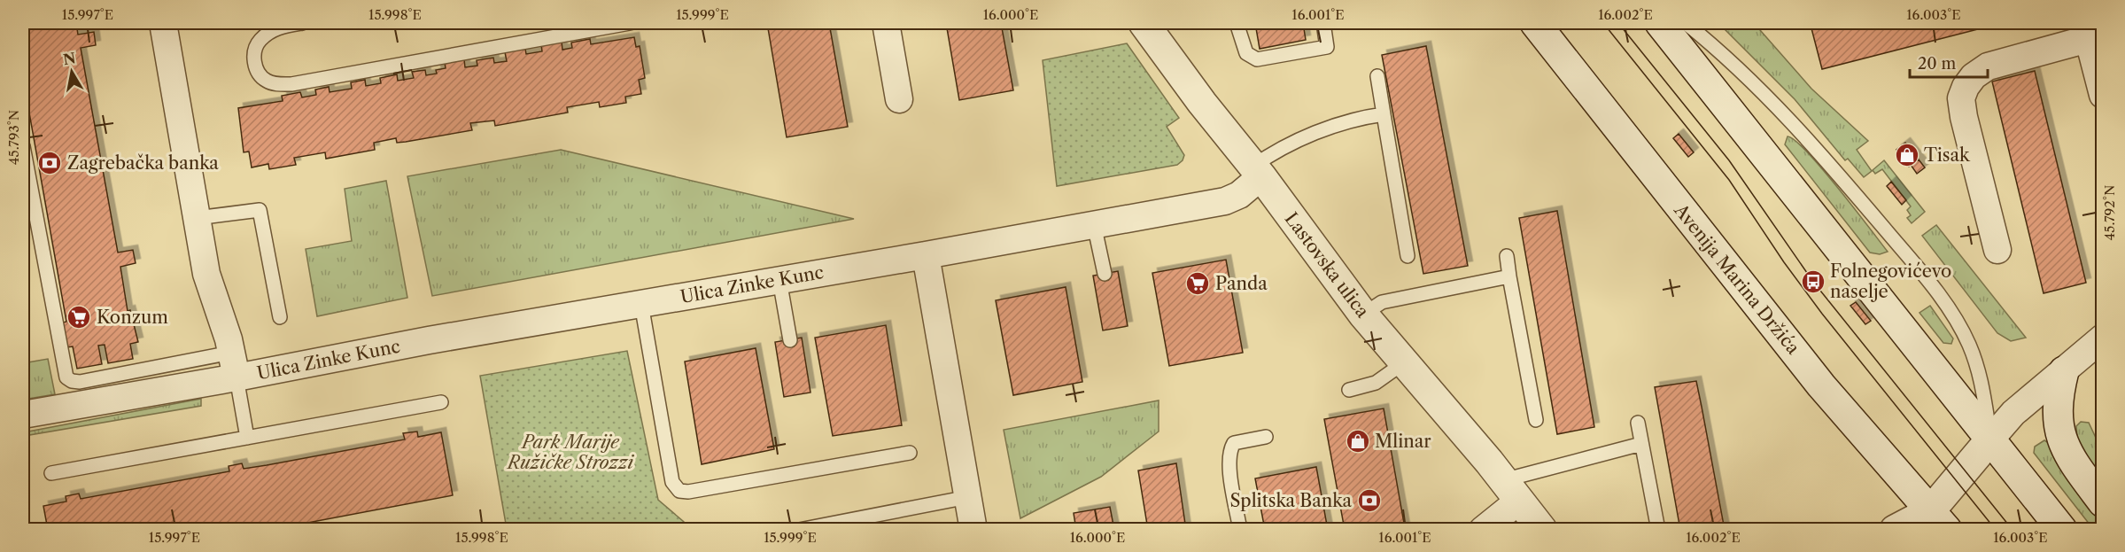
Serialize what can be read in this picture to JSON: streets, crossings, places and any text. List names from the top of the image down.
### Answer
{
  "streets": {
    "main road": ["Lastovska ulica", "Avenija Marina Držića"],
    "street": ["Ulica Zinke Kunc"]
  },
  "crossings": [
    ["Lastovska ulica", "Ulica Zinke Kunc"]
  ],
  "parks": ["Park Marije Ružičke Strozzi"],
  "places": {
    "shop": ["Tisak", "Mlinar"],
    "bank": ["Zagrebačka banka", "Splitska Banka"],
    "bus stop": ["Folnegovićevo naselje"],
    "supermarket": ["Panda", "Konzum"]
  },
  "scale_bar": "20 m",
  "north": "top",
  "coordinates": [
    "15.997°E",
    "15.998°E",
    "15.999°E",
    "16.000°E",
    "16.001°E",
    "16.002°E",
    "16.003°E",
    "45.793°N",
    "45.792°N"
  ]
}
